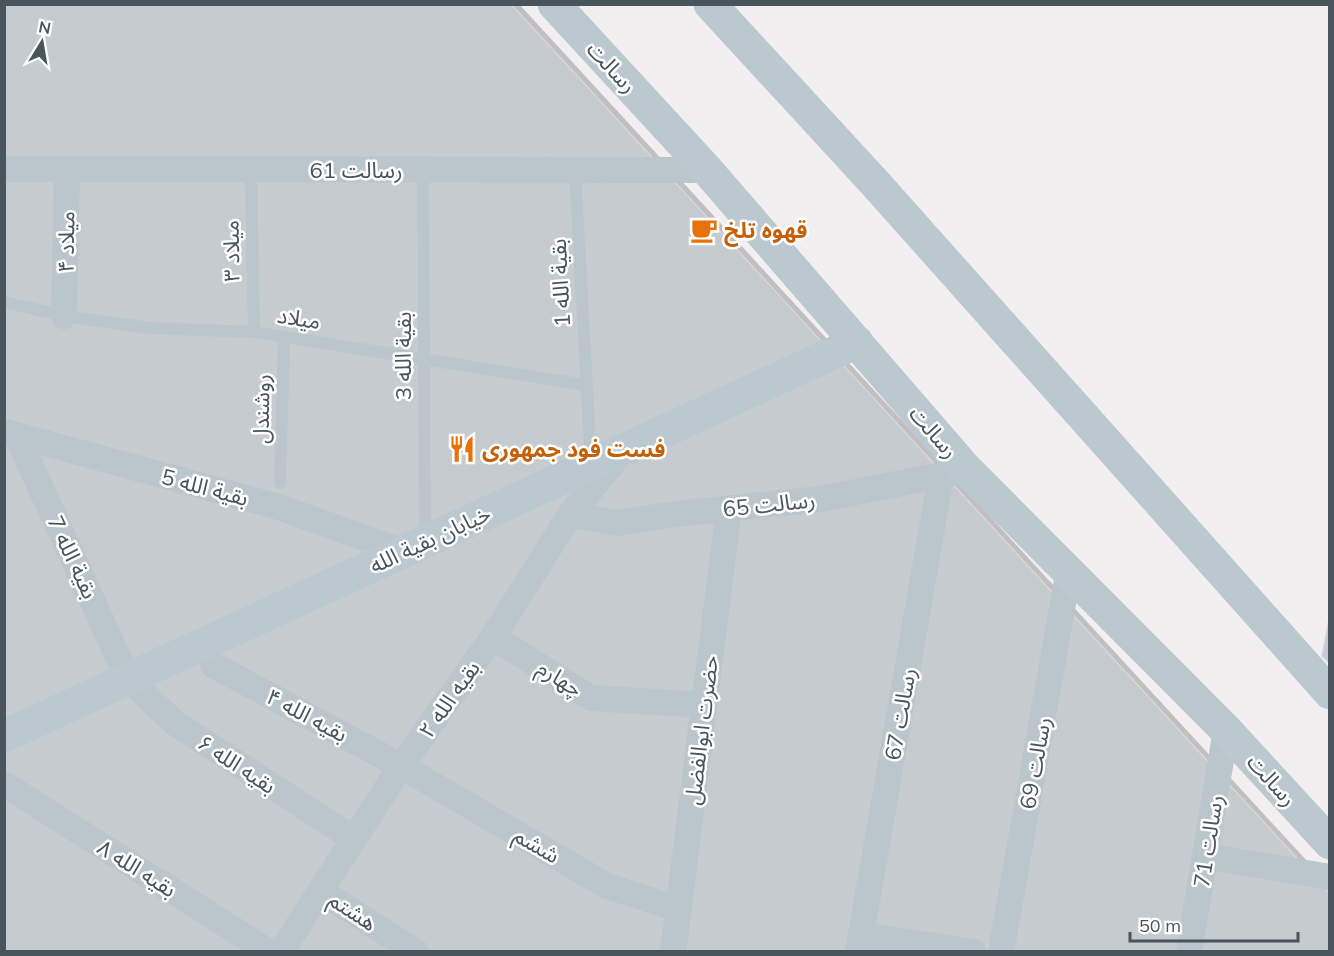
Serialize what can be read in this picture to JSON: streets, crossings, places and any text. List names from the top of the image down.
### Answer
{
  "streets": {
    "main road": ["رسالت", "خیابان بقیة الله"],
    "street": [
      "رسالت 61",
      "میلاد ۴",
      "بقیة الله 5",
      "رسالت 65",
      "بقیة الله 7",
      "چهارم",
      "بقیه الله ۲",
      "رسالت 67",
      "بقیه الله ۴",
      "حضرت ابوالفضل",
      "رسالت 69",
      "بقیه الله ۶",
      "رسالت 71",
      "ششم",
      "بقیه الله ۸",
      "هشتم"
    ],
    "lane": [
      "میلاد ۳",
      "بقیة الله 1",
      "میلاد",
      "بقیة الله 3",
      "روشندل"
    ]
  },
  "crossings": [
    ["رسالت", "رسالت 61"],
    ["رسالت", "رسالت 65"],
    ["رسالت", "خیابان بقیة الله"],
    ["رسالت", "رسالت 67"],
    ["رسالت", "رسالت 69"],
    ["رسالت", "رسالت 71"],
    ["رسالت 61", "میلاد ۴"],
    ["رسالت 61", "میلاد ۳"],
    ["رسالت 61", "بقیة الله 1"],
    ["رسالت 61", "بقیة الله 3"],
    ["میلاد ۴", "میلاد"],
    ["میلاد ۳", "میلاد"],
    ["بقیة الله 1", "میلاد"],
    ["بقیة الله 1", "خیابان بقیة الله"],
    ["میلاد", "بقیة الله 3"],
    ["میلاد", "روشندل"],
    ["بقیة الله 3", "بقیة الله 5"],
    ["بقیة الله 3", "خیابان بقیة الله"],
    ["بقیة الله 5", "خیابان بقیة الله"],
    ["بقیة الله 5", "بقیة الله 7"],
    ["رسالت 65", "بقیه الله ۲"],
    ["رسالت 65", "رسالت 67"],
    ["رسالت 65", "حضرت ابوالفضل"],
    ["خیابان بقیة الله", "بقیة الله 7"],
    ["خیابان بقیة الله", "بقیه الله ۲"],
    ["خیابان بقیة الله", "بقیه الله ۶"],
    ["بقیة الله 7", "بقیه الله ۶"],
    ["چهارم", "بقیه الله ۲"],
    ["چهارم", "حضرت ابوالفضل"],
    ["بقیه الله ۲", "بقیه الله ۴"],
    ["بقیه الله ۲", "بقیه الله ۶"],
    ["بقیه الله ۲", "ششم"],
    ["بقیه الله ۲", "هشتم"],
    ["بقیه الله ۴", "ششم"],
    ["حضرت ابوالفضل", "ششم"]
  ],
  "places": {
    "cafe": ["قهوه تلخ"],
    "restaurant": ["فست فود جمهوری"]
  },
  "scale_bar": "50 m",
  "north": "top"
}
